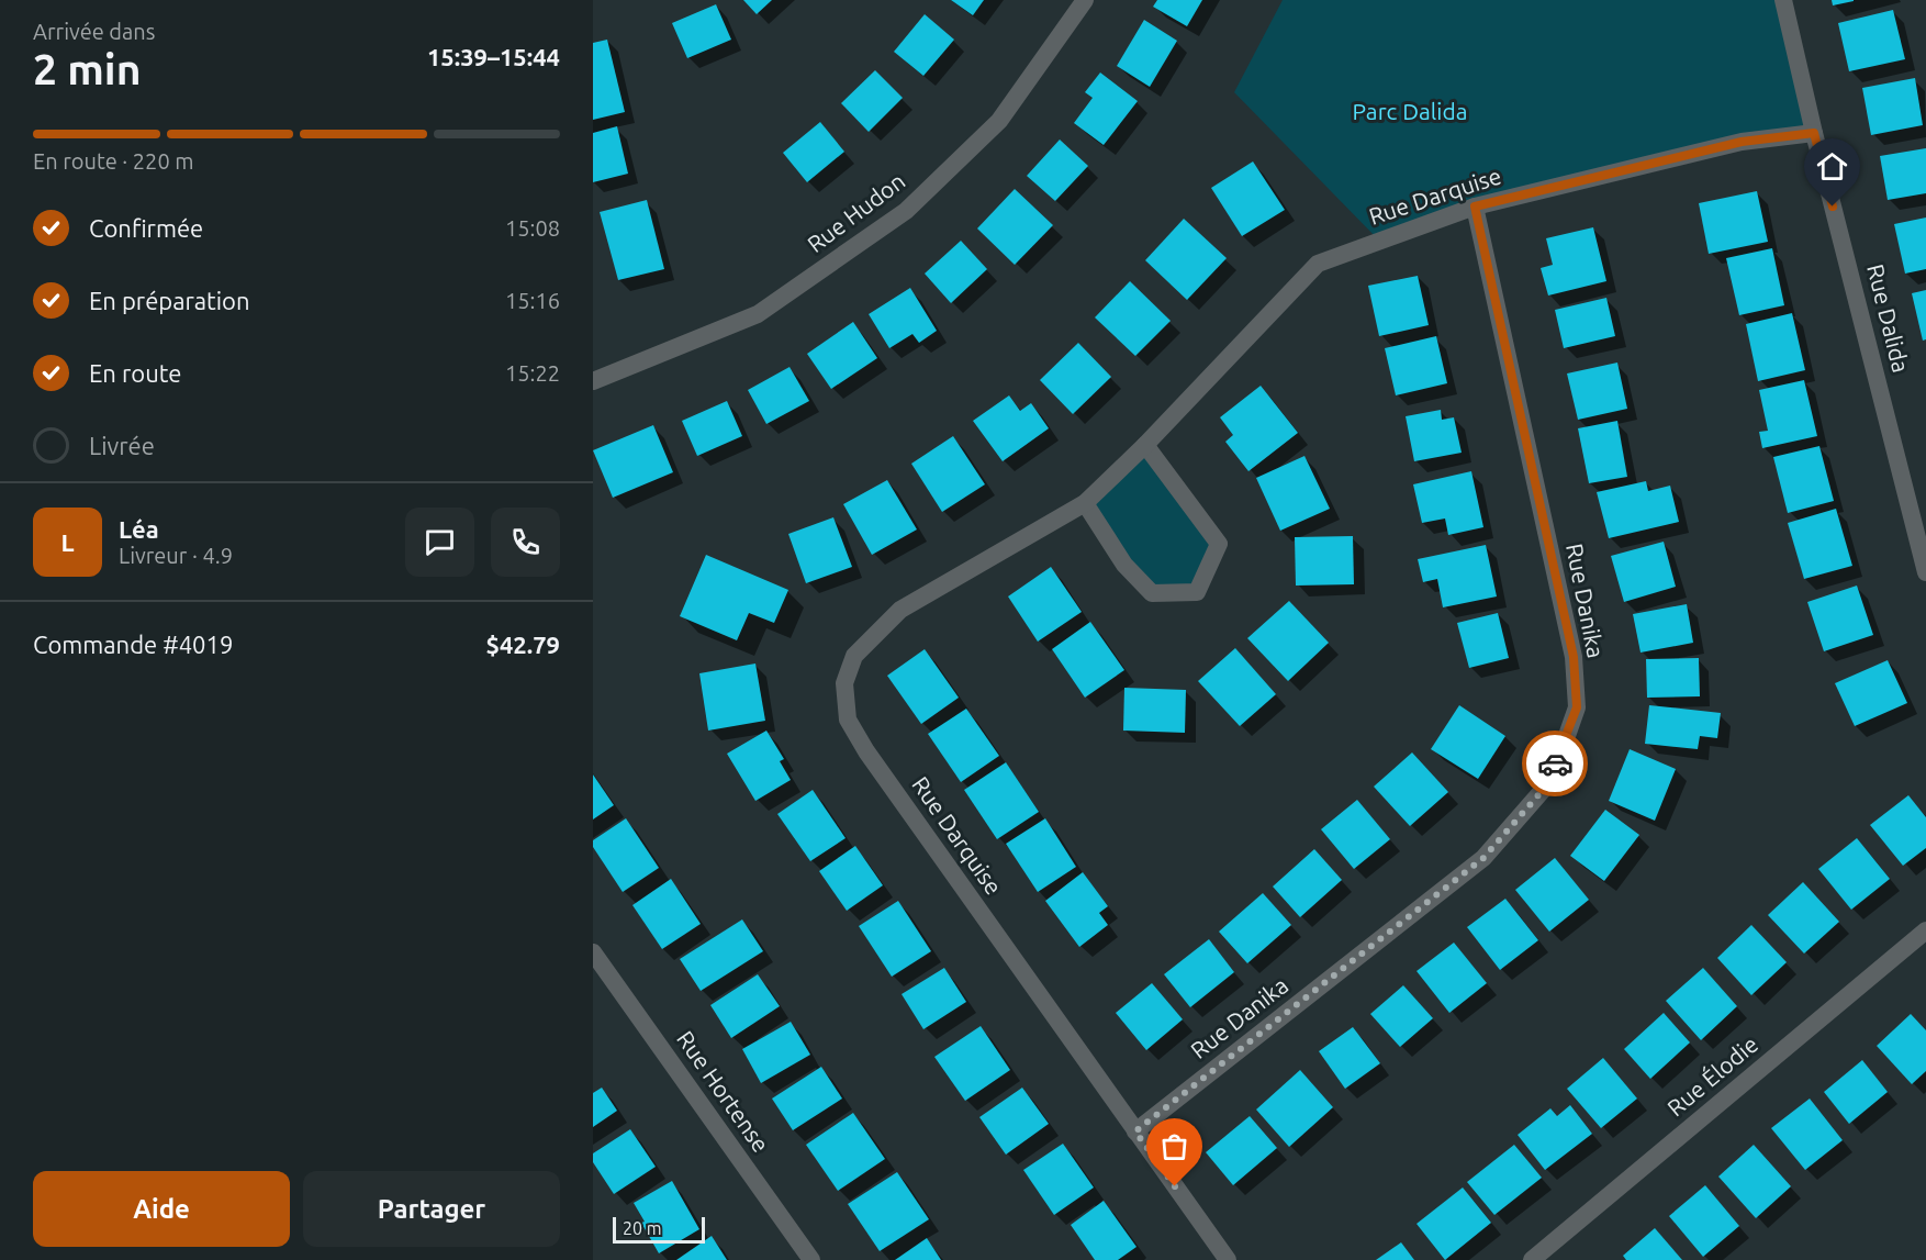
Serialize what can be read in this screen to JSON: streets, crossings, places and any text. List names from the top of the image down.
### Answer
{
  "streets": {
    "street": [
      "Rue Darquise",
      "Rue Hudon",
      "Rue Dalida",
      "Rue Danika",
      "Rue Élodie",
      "Rue Hortense"
    ]
  },
  "crossings": [
    ["Rue Darquise", "Rue Dalida"],
    ["Rue Darquise", "Rue Danika"]
  ],
  "parks": ["Parc Dalida"],
  "scale_bar": "20 m",
  "page": {
    "heading": ["2 min", "Arrivée dans", "15:39–15:44"],
    "panel": [
      "Léa",
      "Livreur · 4.9",
      "Commande #4019",
      "$42.79"
    ],
    "bar": "En route · 220 m",
    "list": [
      ["Confirmée", "15:08"],
      ["En préparation", "15:16"],
      ["En route", "15:22"],
      "Livrée"
    ],
    "round": "L",
    "buttons": ["Aide", "Partager"],
    "scale": "20 m"
  }
}
